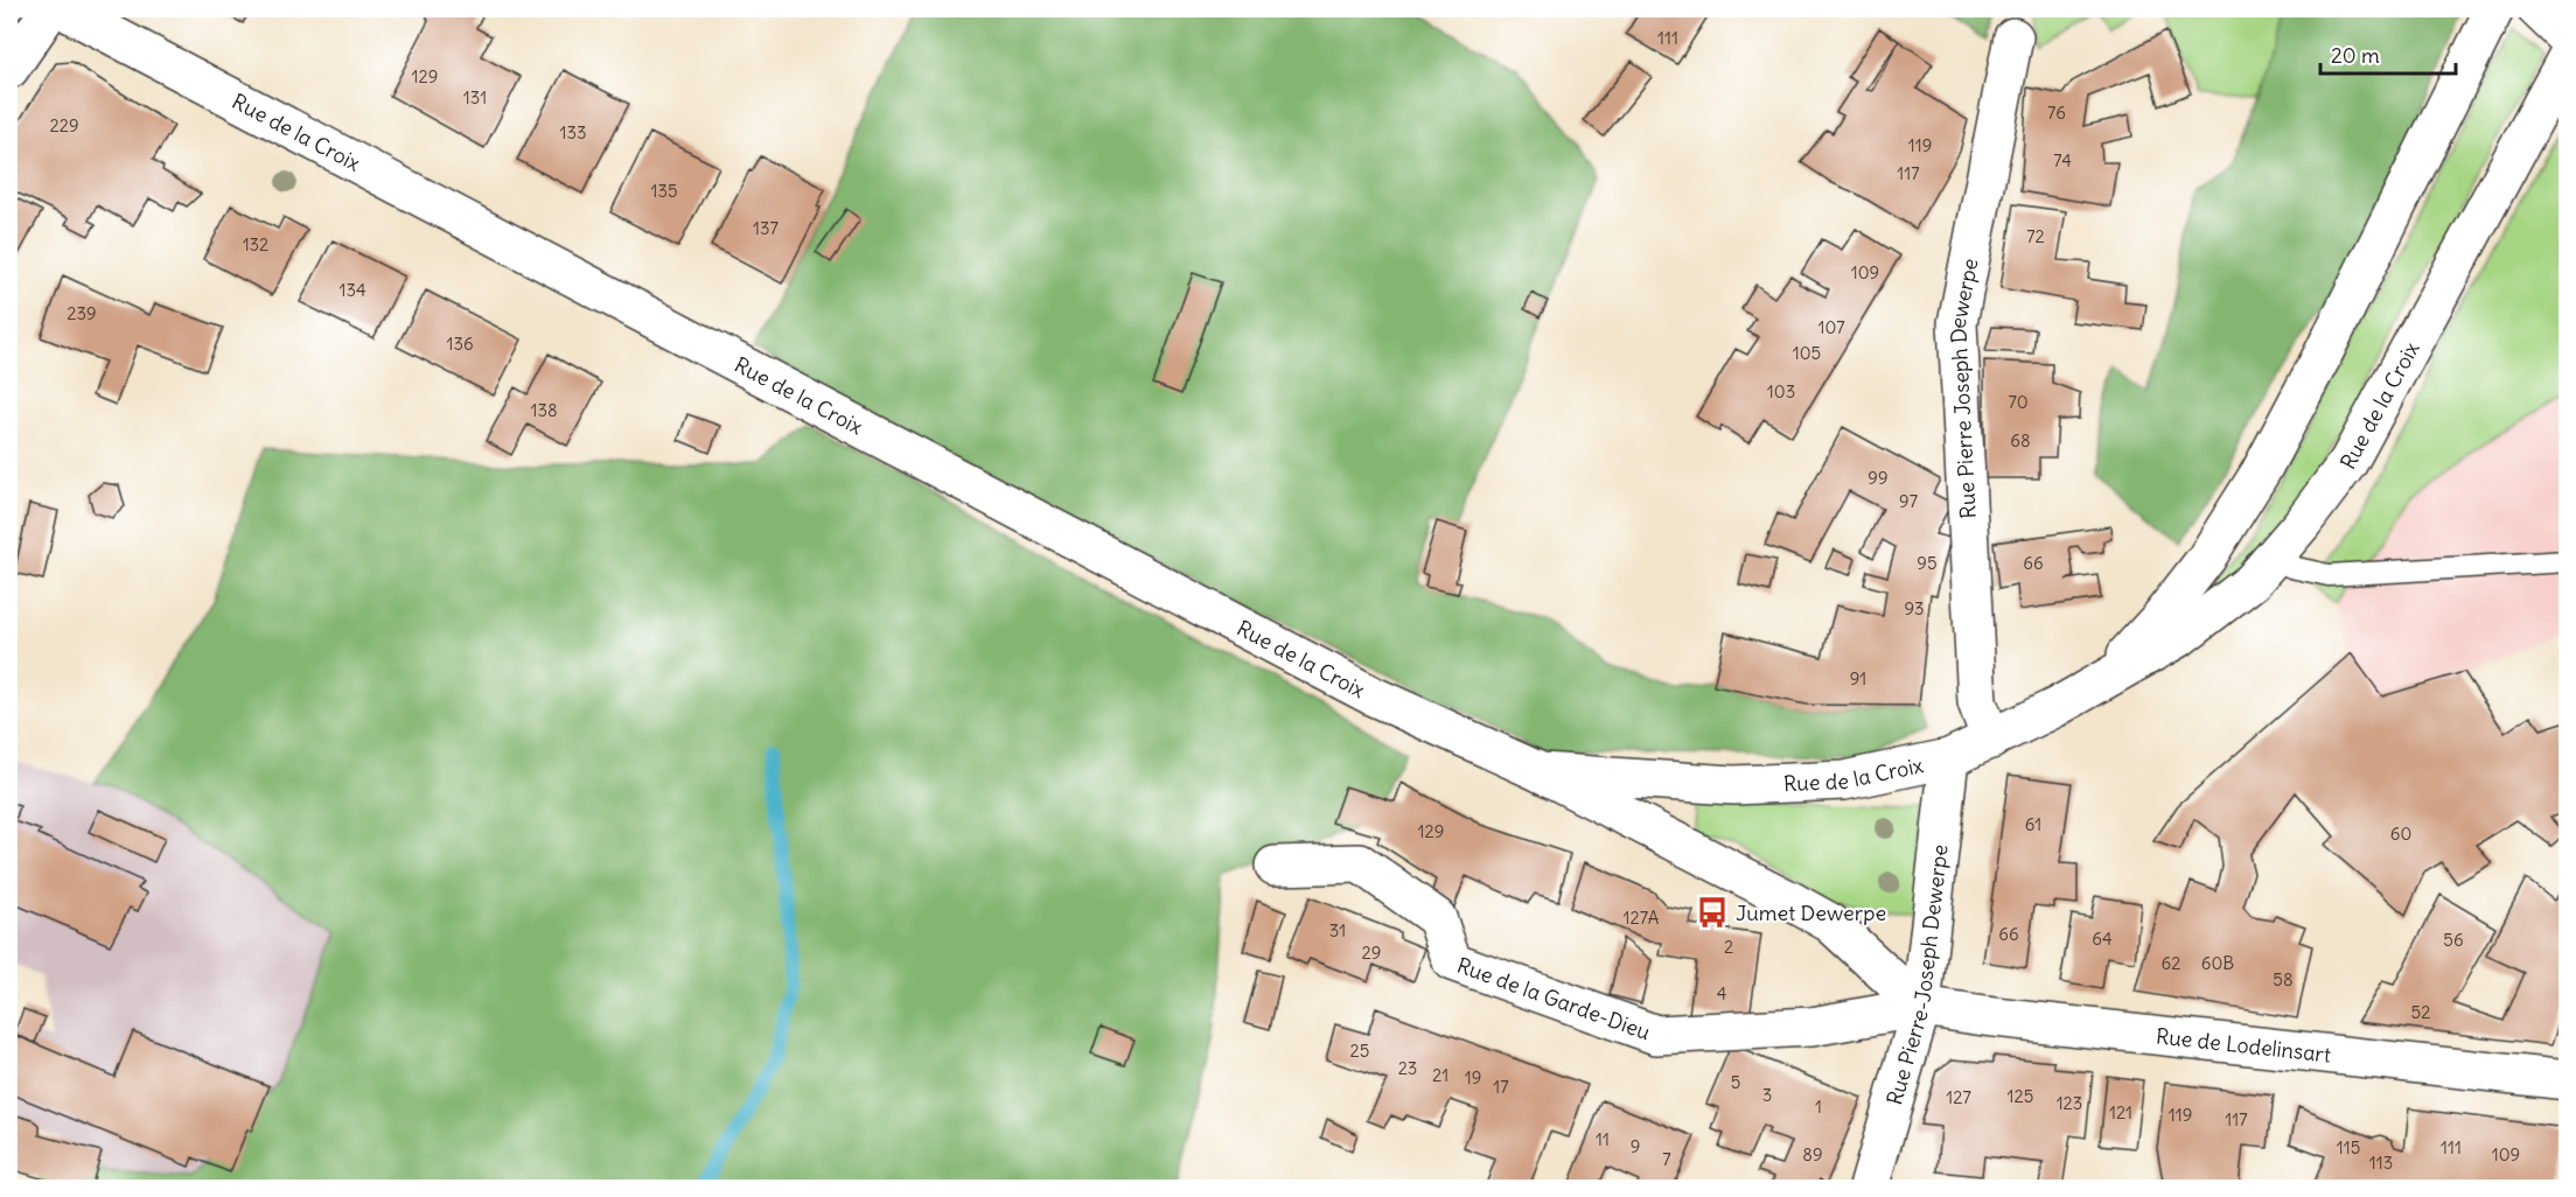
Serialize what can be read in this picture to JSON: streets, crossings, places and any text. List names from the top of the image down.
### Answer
{
  "streets": {
    "street": [
      "Rue de la Croix",
      "Rue Pierre Joseph Dewerpe",
      "Rue Pierre-Joseph Dewerpe",
      "Rue de la Garde-Dieu",
      "Rue de Lodelinsart"
    ]
  },
  "crossings": [
    ["Rue de la Croix", "Rue Pierre Joseph Dewerpe"],
    ["Rue de la Croix", "Rue Pierre-Joseph Dewerpe"],
    ["Rue de la Croix", "Rue de la Garde-Dieu"],
    ["Rue de la Croix", "Rue de Lodelinsart"],
    ["Rue Pierre-Joseph Dewerpe", "Rue de la Garde-Dieu"],
    ["Rue Pierre-Joseph Dewerpe", "Rue de Lodelinsart"],
    ["Rue de la Garde-Dieu", "Rue de Lodelinsart"]
  ],
  "places": {
    "bus stop": ["Jumet Dewerpe"]
  },
  "house_numbers": [
    "111",
    "129",
    "131",
    "76",
    "229",
    "133",
    "119",
    "74",
    "117",
    "135",
    "137",
    "72",
    "132",
    "109",
    "134",
    "239",
    "107",
    "136",
    "105",
    "103",
    "70",
    "138",
    "68",
    "99",
    "97",
    "95",
    "66",
    "93",
    "91",
    "61",
    "129",
    "60",
    "127A",
    "31",
    "66",
    "64",
    "56",
    "2",
    "29",
    "62",
    "60B",
    "58",
    "4",
    "52",
    "25",
    "23",
    "21",
    "19",
    "5",
    "17",
    "3",
    "125",
    "127",
    "123",
    "1",
    "121",
    "119",
    "117",
    "11",
    "9",
    "115",
    "111",
    "89",
    "109",
    "7",
    "113"
  ],
  "scale_bar": "20 m"
}
